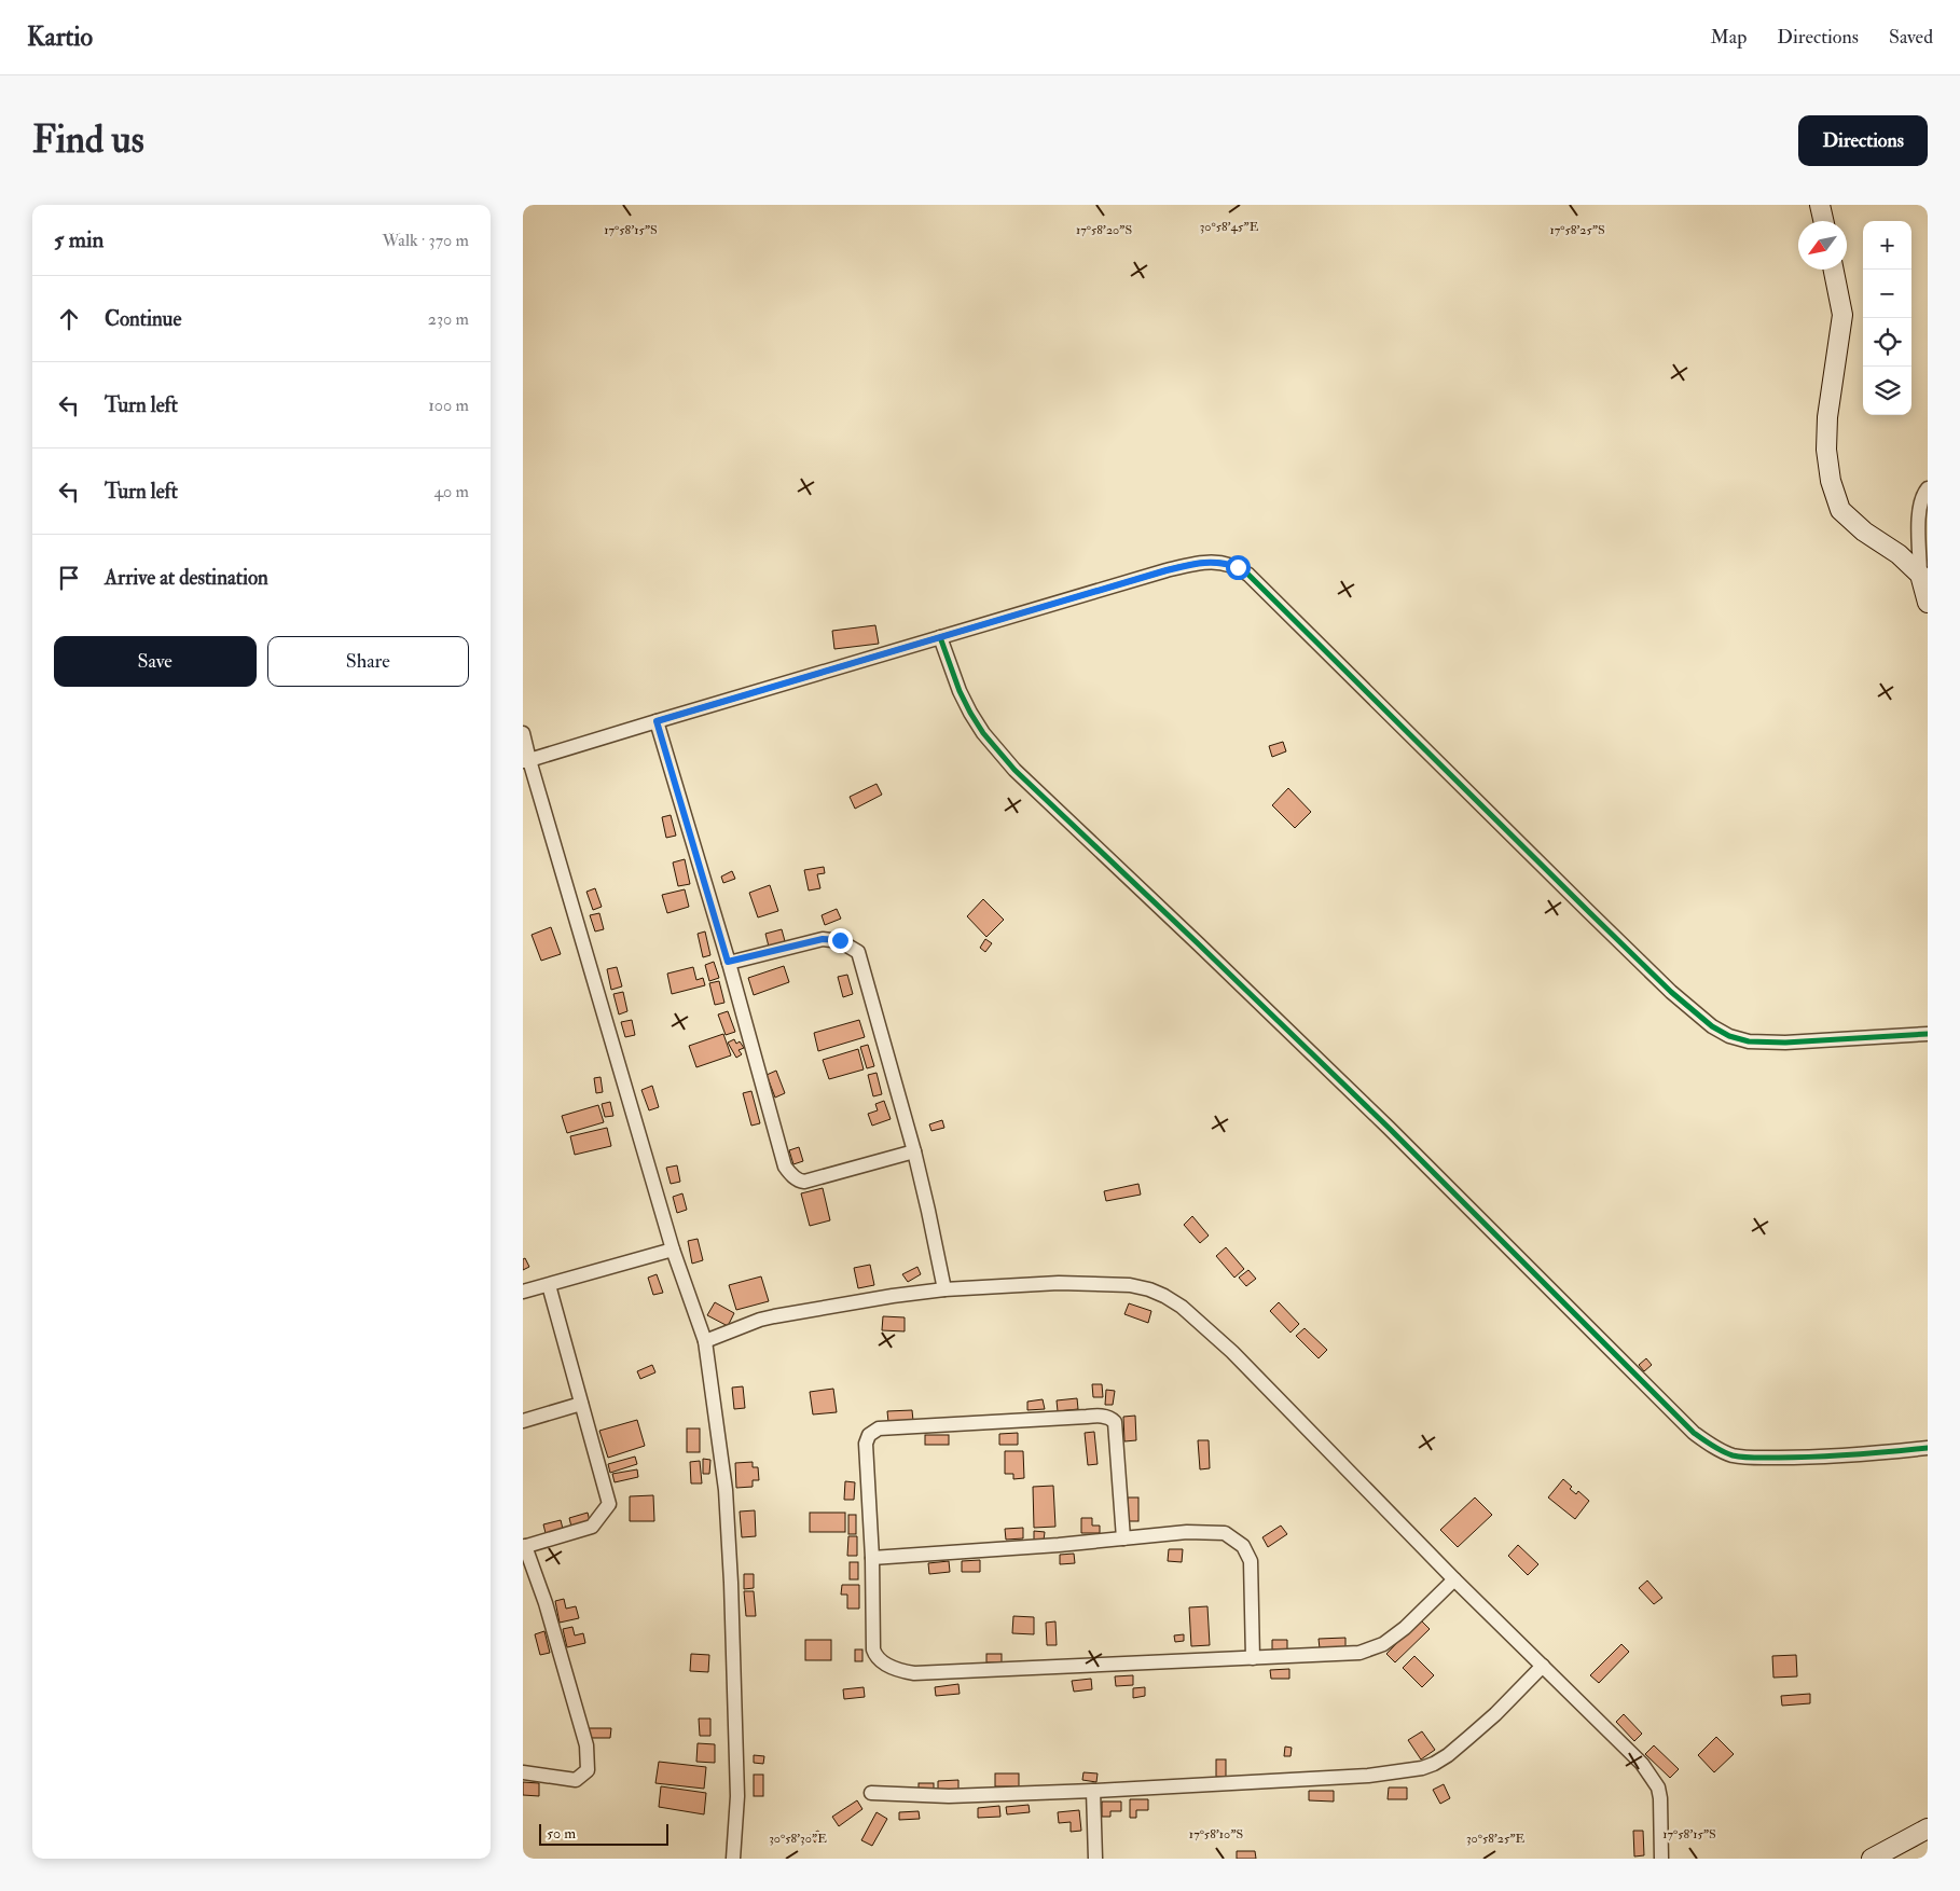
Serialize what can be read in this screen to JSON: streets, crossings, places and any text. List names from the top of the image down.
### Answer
{
  "scale_bar": "50 m",
  "north": "bottom left",
  "page": {
    "header": "Kartio",
    "nav": ["Map", "Directions", "Saved"],
    "buttons": [
      "Directions",
      ["Save", "Share"]
    ],
    "title": "Find us",
    "heading": ["5 min", "Walk · 370 m"],
    "map_buttons": ["+", "−"],
    "list": [
      ["Continue", "230 m"],
      ["Turn left", "100 m"],
      ["Turn left", "40 m"],
      "Arrive at destination"
    ],
    "scale": "50 m"
  },
  "coordinates": [
    "30°58'45\"E",
    "17°58'15\"S",
    "17°58'20\"S",
    "17°58'25\"S",
    "17°58'10\"S",
    "30°58'30\"E",
    "30°58'25\"E"
  ]
}
